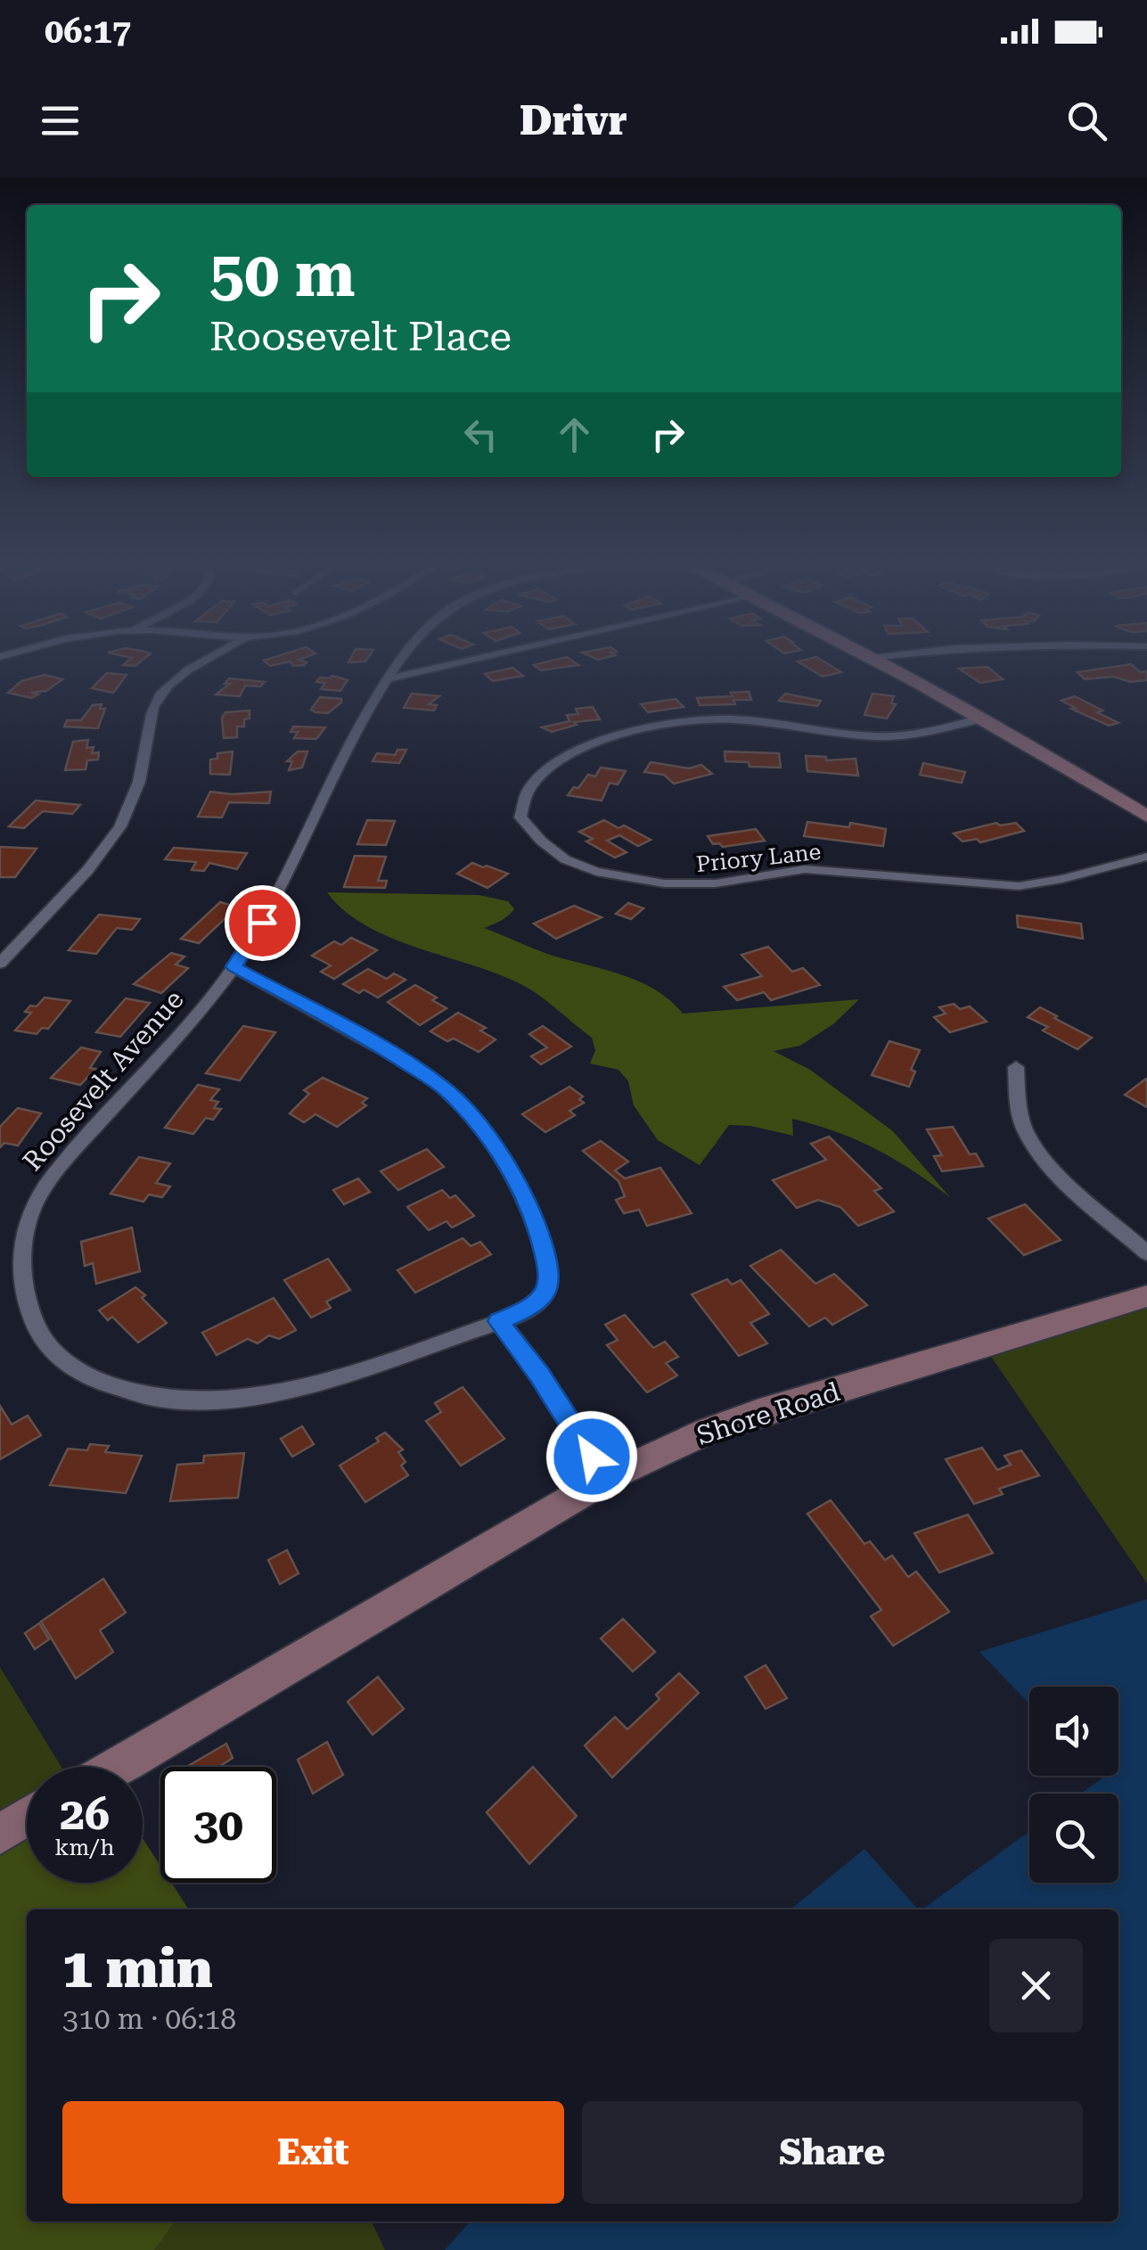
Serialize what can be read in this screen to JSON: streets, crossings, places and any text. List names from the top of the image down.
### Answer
{
  "streets": {
    "street": ["Priory Lane", "Roosevelt Avenue", "Shore Road"]
  },
  "page": {
    "status": "06:17",
    "header": "Drivr",
    "turn": ["50 m", "Roosevelt Place"],
    "speed": "26 km/h",
    "limit": "30",
    "heading": ["1 min", "310 m · 06:18"],
    "buttons": ["Exit", "Share"]
  }
}
